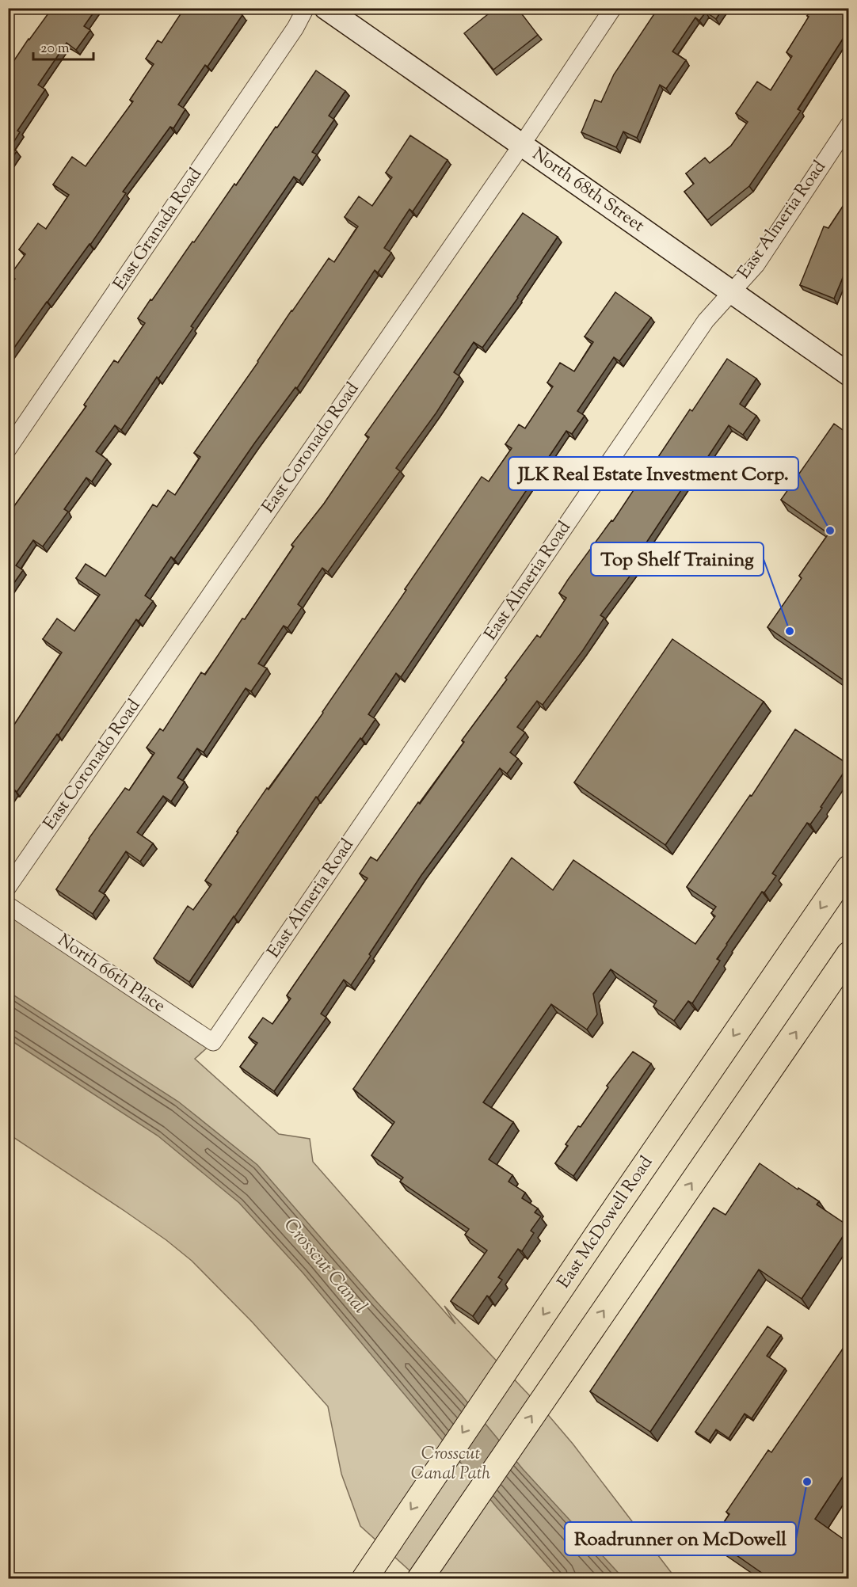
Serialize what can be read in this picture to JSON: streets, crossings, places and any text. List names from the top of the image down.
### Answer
{
  "streets": {
    "main road": ["East McDowell Road"],
    "street": [
      "North 68th Street",
      "East Almeria Road",
      "East Granada Road",
      "East Coronado Road",
      "North 66th Place"
    ]
  },
  "crossings": [
    ["North 68th Street", "East Almeria Road"],
    ["North 68th Street", "East Coronado Road"],
    ["East Almeria Road", "North 66th Place"]
  ],
  "water": ["Crosscut Canal"],
  "parks": ["Crosscut Canal Path"],
  "places": ["JLK Real Estate Investment Corp.", "Top Shelf Training", "Roadrunner on McDowell"],
  "scale_bar": "20 m"
}
